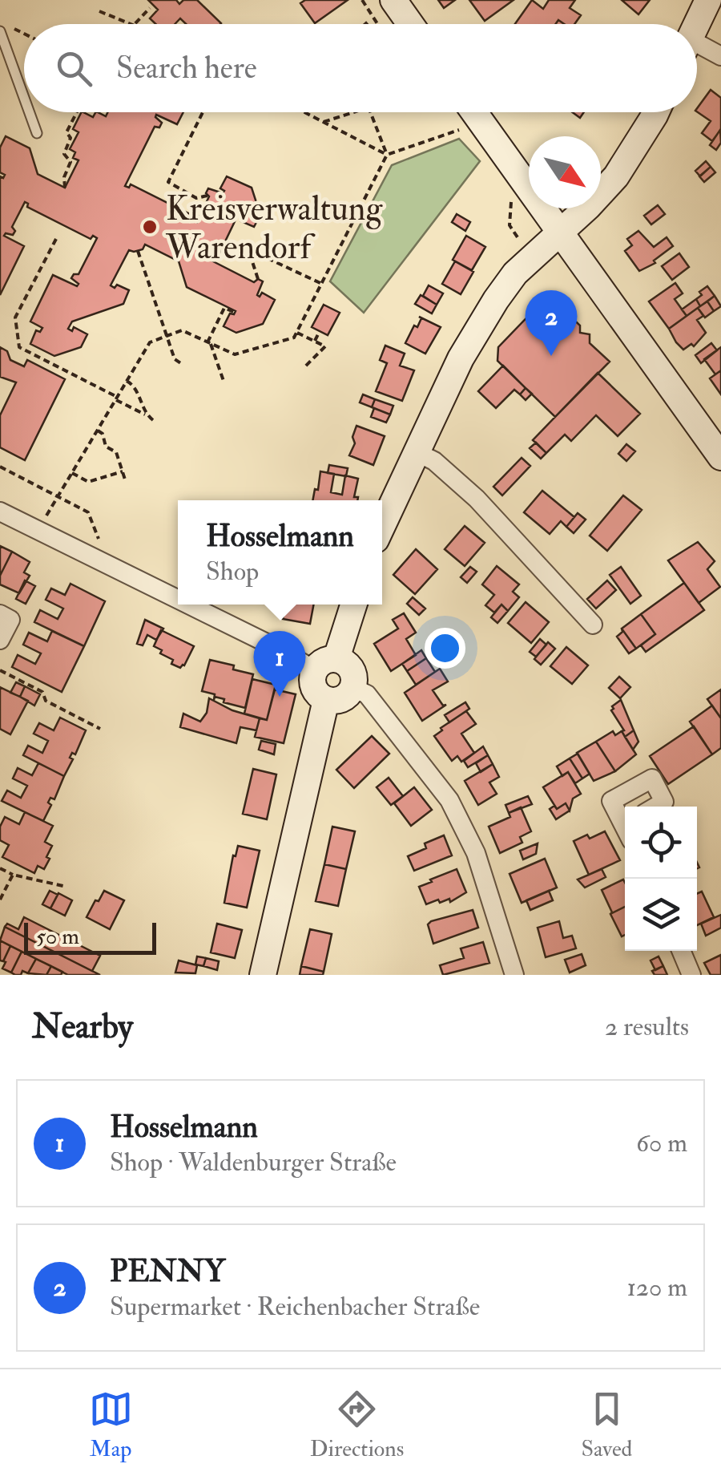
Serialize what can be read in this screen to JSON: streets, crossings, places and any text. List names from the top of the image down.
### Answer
{
  "places": ["Kreisverwaltung Warendorf"],
  "scale_bar": "50 m",
  "north": "bottom right",
  "page": {
    "search": "Search here",
    "pins": ["2", "1"],
    "popup": ["Hosselmann", "Shop"],
    "scale": "50 m",
    "heading": ["Nearby", "2 results"],
    "list": [
      {
        "mark": "1",
        "name": "Hosselmann",
        "note": "Shop · Waldenburger Straße",
        "value": "60 m"
      },
      {
        "mark": "2",
        "name": "PENNY",
        "note": "Supermarket · Reichenbacher Straße",
        "value": "120 m"
      }
    ],
    "nav": ["Map", "Directions", "Saved"]
  }
}
